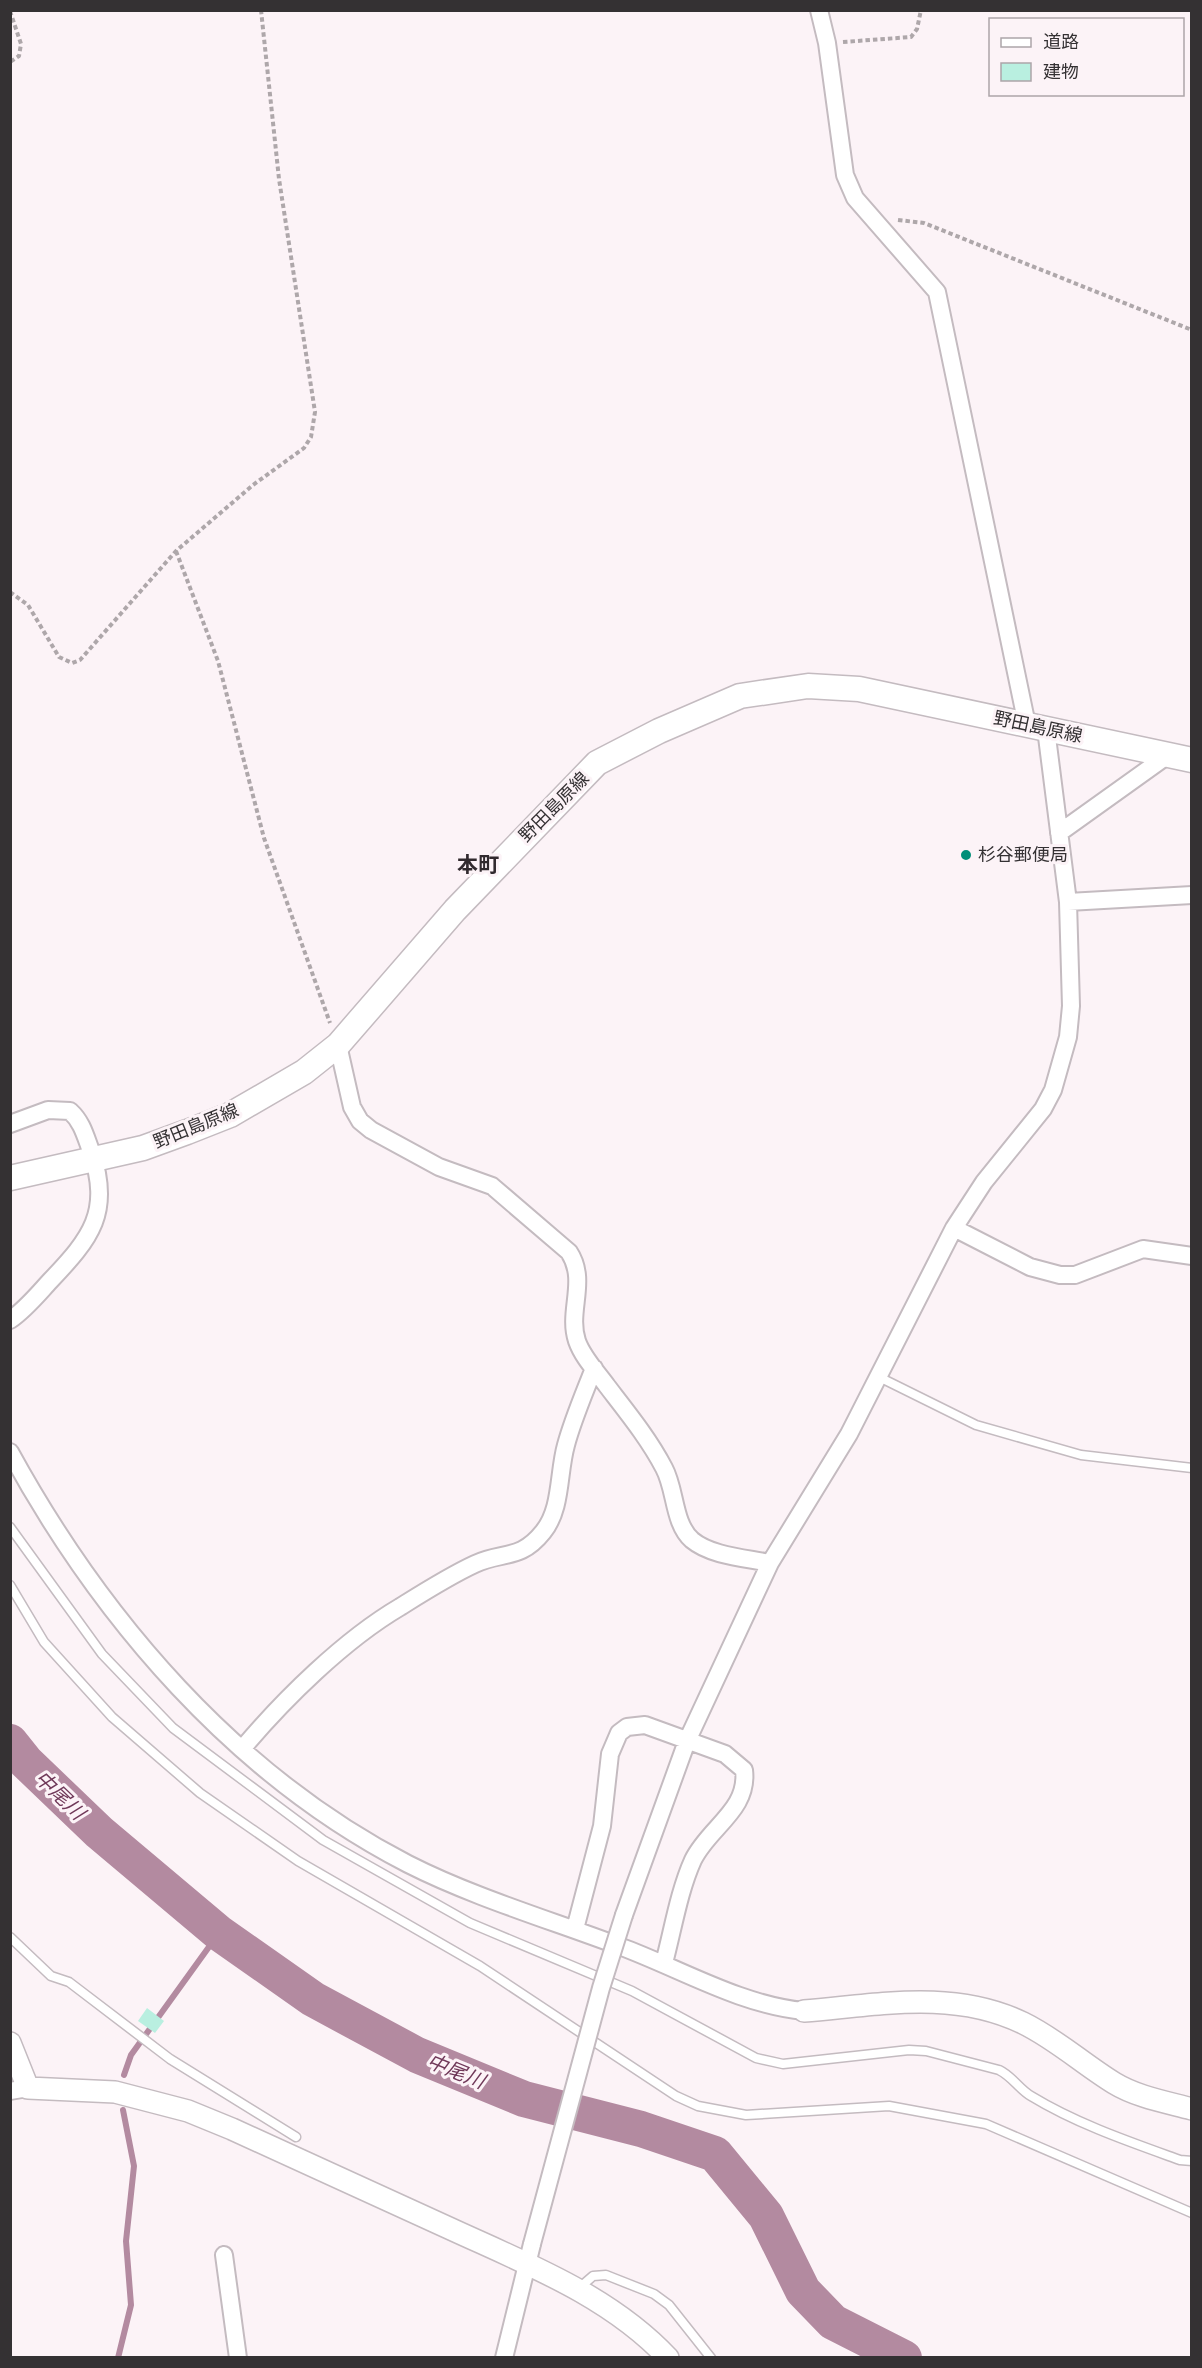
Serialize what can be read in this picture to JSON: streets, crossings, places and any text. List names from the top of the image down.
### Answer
{
  "streets": {
    "main road": ["野田島原線"]
  },
  "districts": ["本町"],
  "water": ["中尾川"],
  "places": ["杉谷郵便局"],
  "legend": ["道路", "建物"]
}
